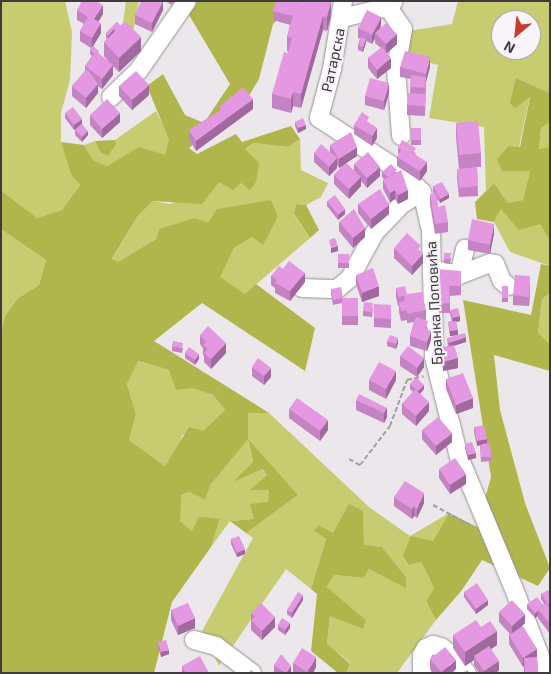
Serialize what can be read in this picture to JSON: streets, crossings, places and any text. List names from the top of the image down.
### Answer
{
  "streets": {
    "street": ["Ратарска", "Бранка Поповића"]
  },
  "crossings": [
    ["Ратарска", "Бранка Поповића"]
  ],
  "north": "bottom left"
}
